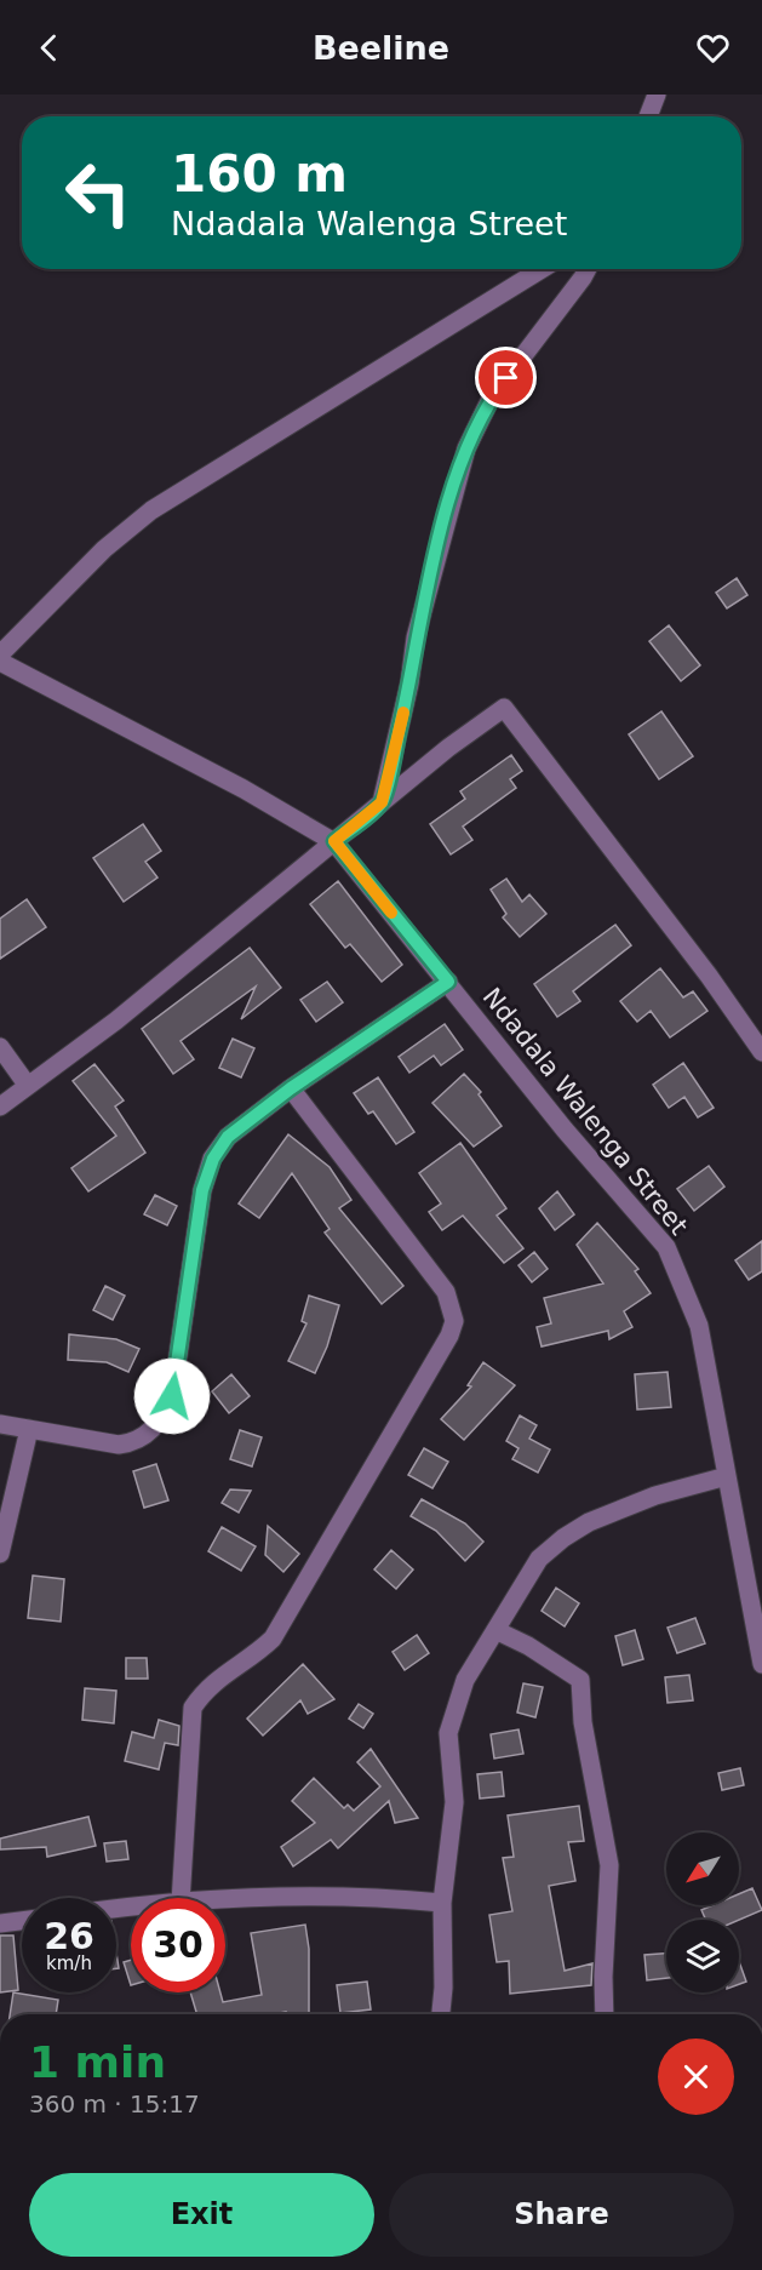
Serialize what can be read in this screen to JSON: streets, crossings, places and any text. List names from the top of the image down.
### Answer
{
  "streets": {
    "street": ["Ndadala Walenga Street"]
  },
  "north": "bottom left",
  "page": {
    "header": "Beeline",
    "turn": ["160 m", "Ndadala Walenga Street"],
    "speed": "26 km/h",
    "limit": "30",
    "heading": ["1 min", "360 m · 15:17"],
    "buttons": ["Exit", "Share"]
  }
}
